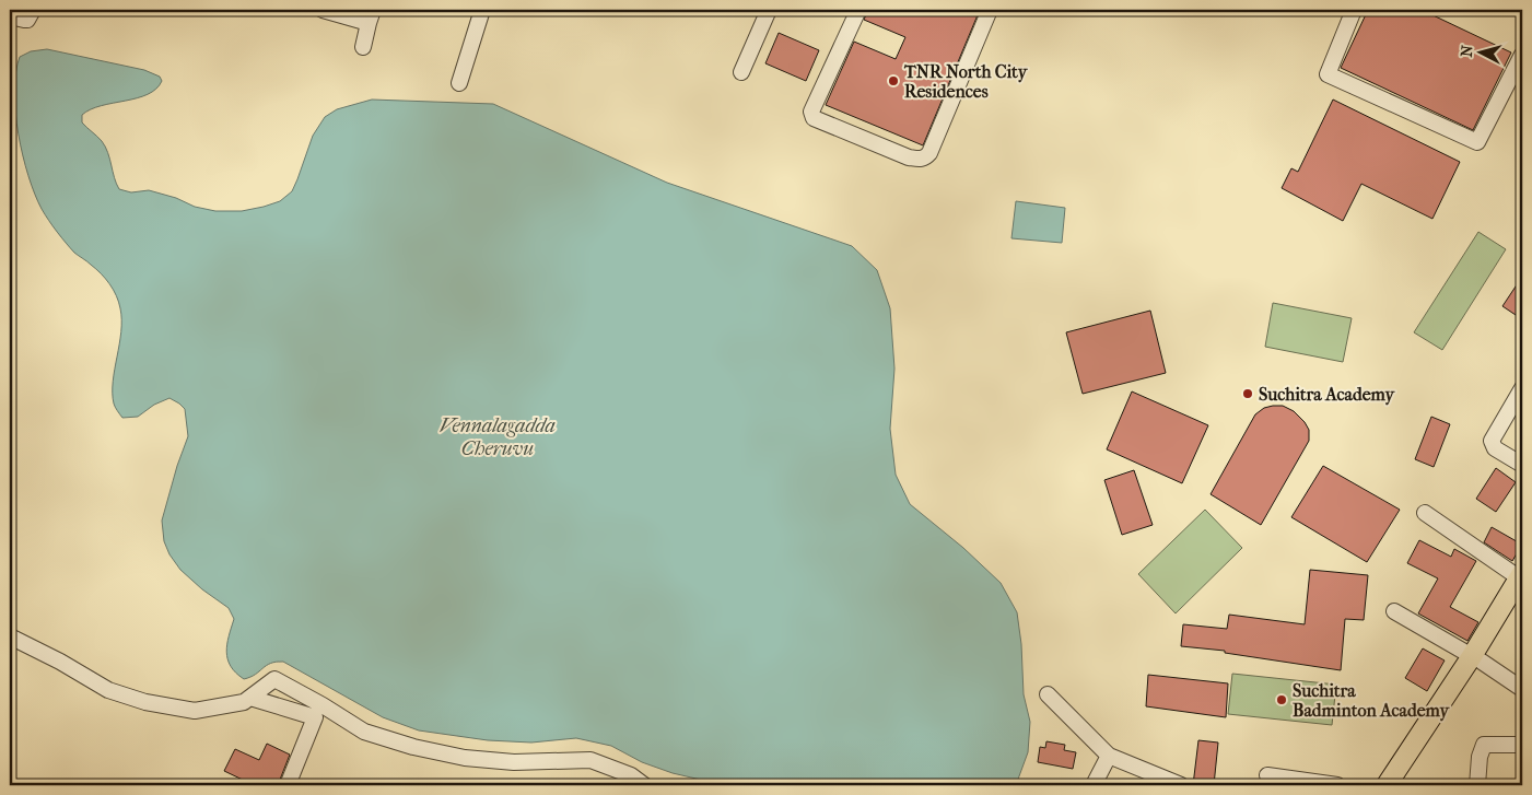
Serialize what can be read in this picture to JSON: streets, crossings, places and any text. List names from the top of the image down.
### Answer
{
  "water": ["Vennalagadda Cheruvu"],
  "places": ["TNR North City Residences", "Suchitra Academy", "Suchitra Badminton Academy"],
  "north": "left"
}
